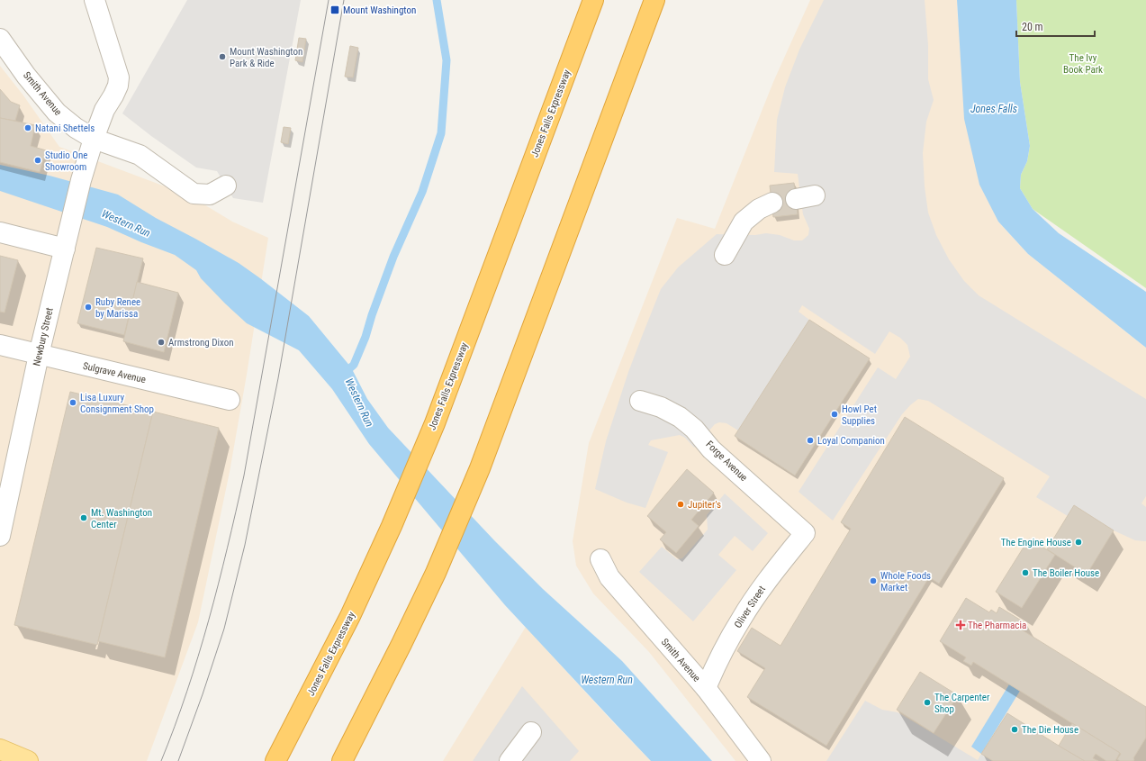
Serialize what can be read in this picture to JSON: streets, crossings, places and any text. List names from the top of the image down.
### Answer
{
  "streets": {
    "highway": ["Jones Falls Expressway"],
    "street": [
      "Smith Avenue",
      "Newbury Street",
      "Sulgrave Avenue",
      "Forge Avenue",
      "Oliver Street"
    ]
  },
  "crossings": [
    ["Smith Avenue", "Newbury Street"],
    ["Smith Avenue", "Oliver Street"],
    ["Newbury Street", "Sulgrave Avenue"],
    ["Forge Avenue", "Oliver Street"]
  ],
  "water": ["Jones Falls", "Western Run"],
  "parks": ["The Ivy Book Park"],
  "places": {
    "transit": ["Mount Washington"],
    "other": [
      "Mount Washington Park & Ride",
      "Natani Shettels",
      "Studio One Showroom",
      "Ruby Renee by Marissa",
      "Armstrong Dixon",
      "Lisa Luxury Consignment Shop",
      "Howl Pet Supplies",
      "Loyal Companion",
      "Jupiter's",
      "Mt. Washington Center",
      "The Engine House",
      "The Boiler House",
      "Whole Foods Market",
      "The Carpenter Shop",
      "The Die House"
    ],
    "health": ["The Pharmacia"]
  },
  "scale_bar": "20 m"
}
